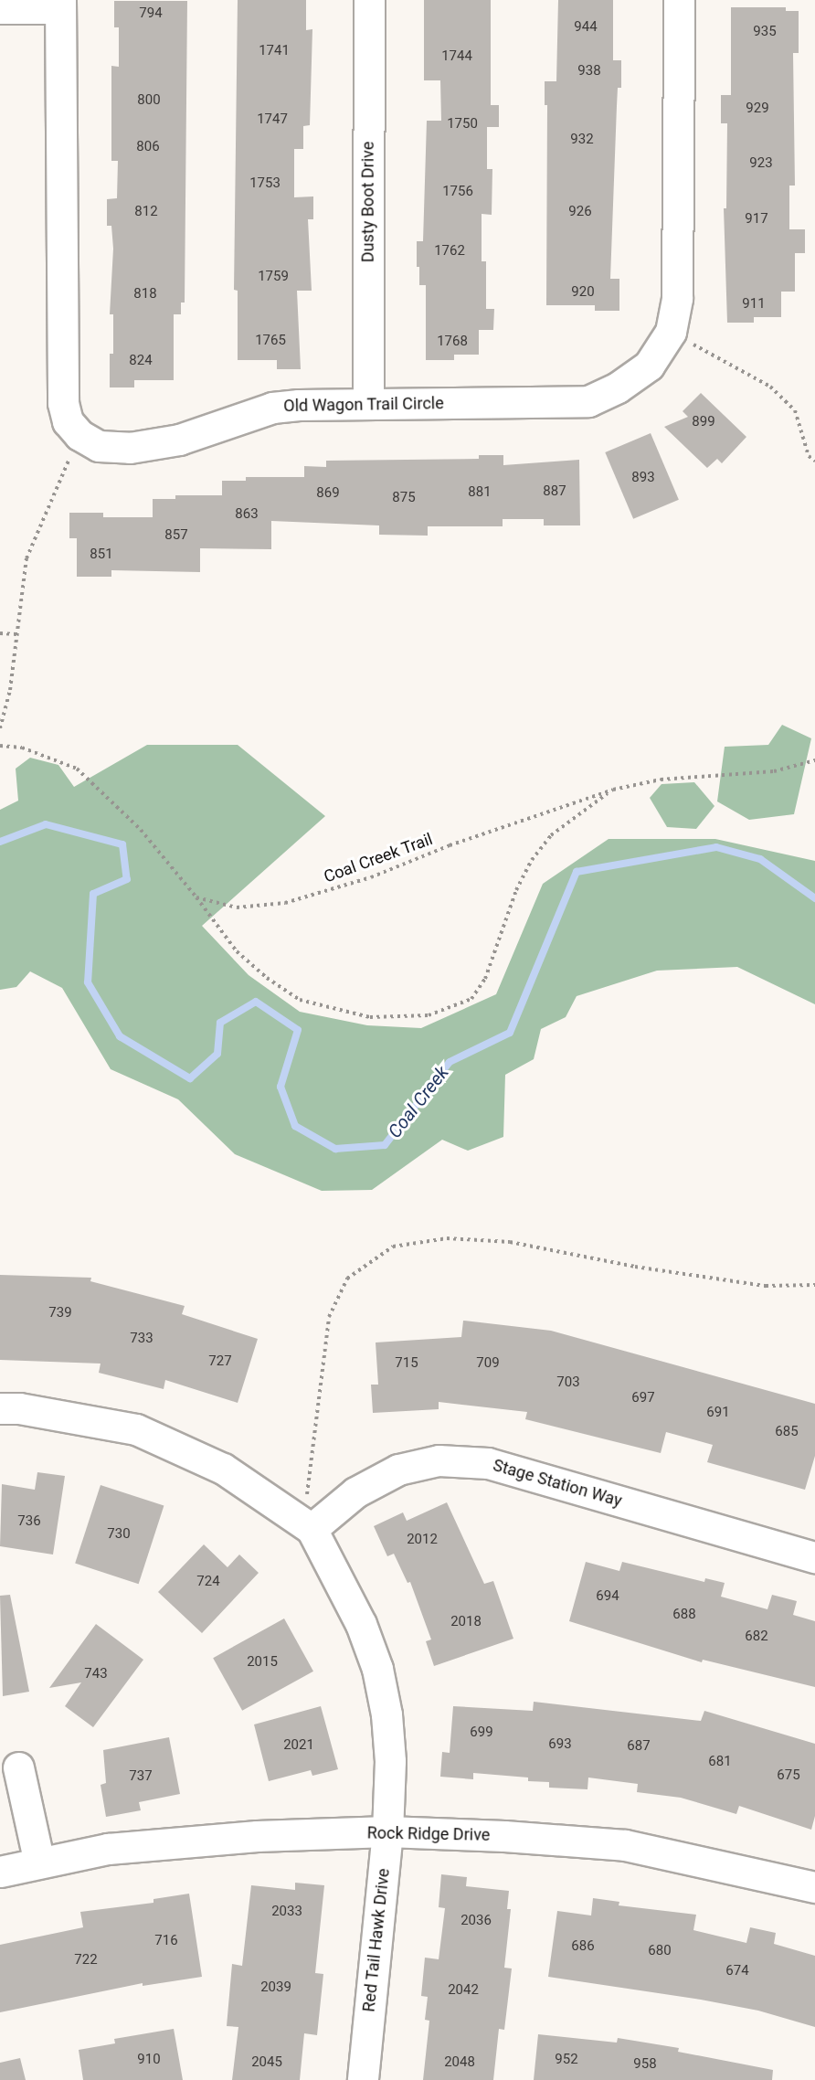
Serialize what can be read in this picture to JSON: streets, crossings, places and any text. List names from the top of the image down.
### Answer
{
  "streets": {
    "street": [
      "Dusty Boot Drive",
      "Old Wagon Trail Circle",
      "Stage Station Way",
      "Rock Ridge Drive",
      "Red Tail Hawk Drive"
    ],
    "path": ["Coal Creek Trail"]
  },
  "crossings": [
    ["Dusty Boot Drive", "Old Wagon Trail Circle"],
    ["Stage Station Way", "Red Tail Hawk Drive"],
    ["Rock Ridge Drive", "Red Tail Hawk Drive"]
  ],
  "water": ["Coal Creek"],
  "house_numbers": [
    "794",
    "944",
    "935",
    "1741",
    "1744",
    "938",
    "800",
    "929",
    "1747",
    "1750",
    "932",
    "806",
    "923",
    "1753",
    "1756",
    "812",
    "926",
    "917",
    "1762",
    "1759",
    "920",
    "818",
    "911",
    "1765",
    "1768",
    "824",
    "899",
    "893",
    "887",
    "881",
    "869",
    "875",
    "863",
    "857",
    "851",
    "739",
    "733",
    "727",
    "715",
    "709",
    "703",
    "697",
    "691",
    "685",
    "736",
    "730",
    "2012",
    "724",
    "694",
    "688",
    "2018",
    "682",
    "2015",
    "743",
    "699",
    "693",
    "2021",
    "687",
    "681",
    "675",
    "737",
    "2033",
    "2036",
    "716",
    "686",
    "680",
    "722",
    "674",
    "2039",
    "2042",
    "910",
    "952",
    "2045",
    "2048",
    "958"
  ]
}
